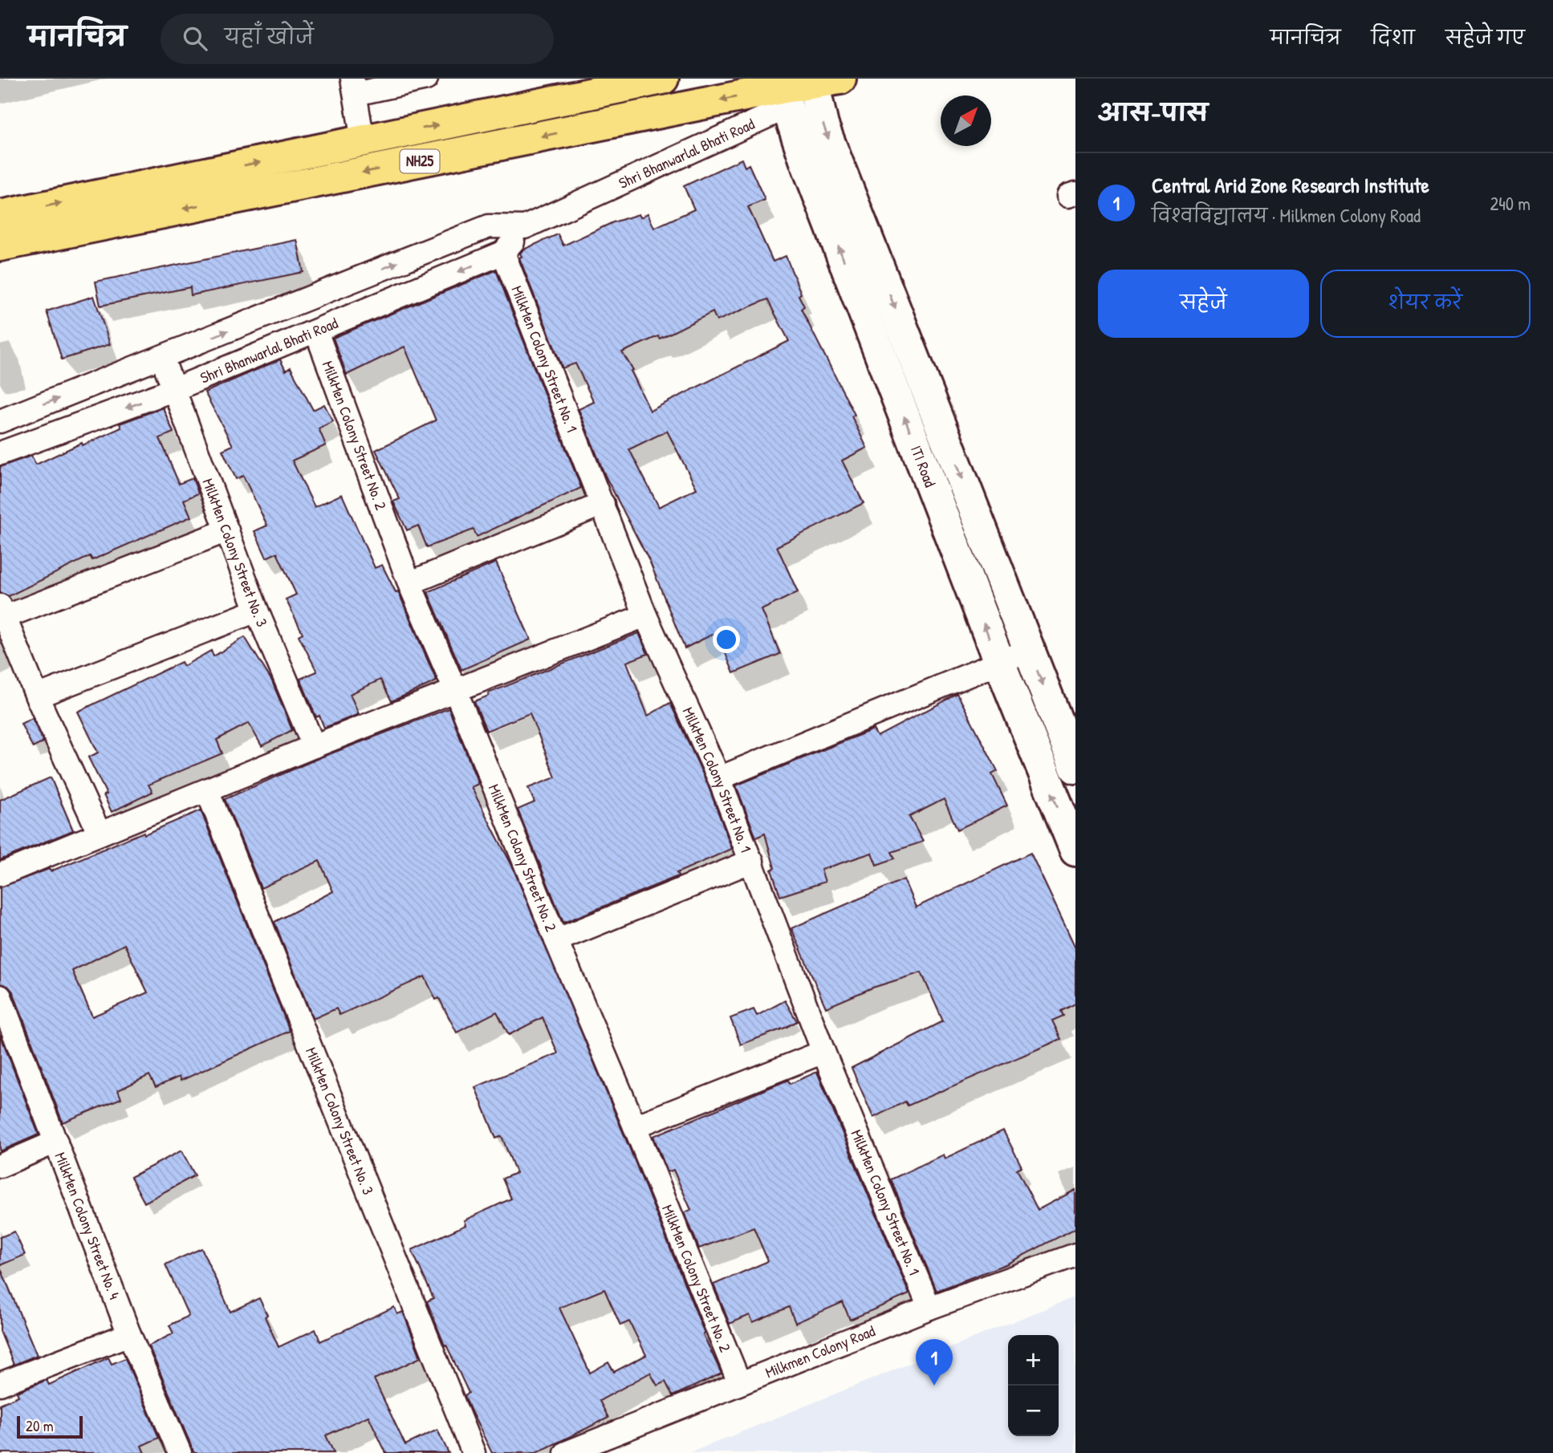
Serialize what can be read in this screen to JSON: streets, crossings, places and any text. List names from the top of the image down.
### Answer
{
  "streets": {
    "main road": ["NH25"],
    "street": [
      "Shri Bhanwarlal Bhati Road",
      "MilkMen Colony Street No. 1",
      "MilkMen Colony Street No. 2",
      "ITI Road",
      "MilkMen Colony Street No. 3",
      "MilkMen Colony Street No. 4",
      "Milkmen Colony Road"
    ]
  },
  "crossings": [
    ["Shri Bhanwarlal Bhati Road", "NH25"],
    ["Shri Bhanwarlal Bhati Road", "MilkMen Colony Street No. 1"],
    ["Shri Bhanwarlal Bhati Road", "MilkMen Colony Street No. 2"],
    ["Shri Bhanwarlal Bhati Road", "ITI Road"],
    ["Shri Bhanwarlal Bhati Road", "MilkMen Colony Street No. 3"],
    ["NH25", "ITI Road"],
    ["MilkMen Colony Street No. 1", "Milkmen Colony Road"],
    ["MilkMen Colony Street No. 2", "Milkmen Colony Road"]
  ],
  "scale_bar": "20 m",
  "north": "top right",
  "page": {
    "header": "मानचित्र",
    "search": "यहाँ खोजें",
    "nav": ["मानचित्र", "दिशा", "सहेजे गए"],
    "heading": "आस-पास",
    "list": [
      {
        "mark": "1",
        "name": "Central Arid Zone Research Institute",
        "note": "विश्वविद्यालय · Milkmen Colony Road",
        "value": "240 m"
      }
    ],
    "buttons": ["सहेजें", "शेयर करें"],
    "map_buttons": ["+", "−"],
    "pins": "1",
    "scale": "20 m"
  }
}
